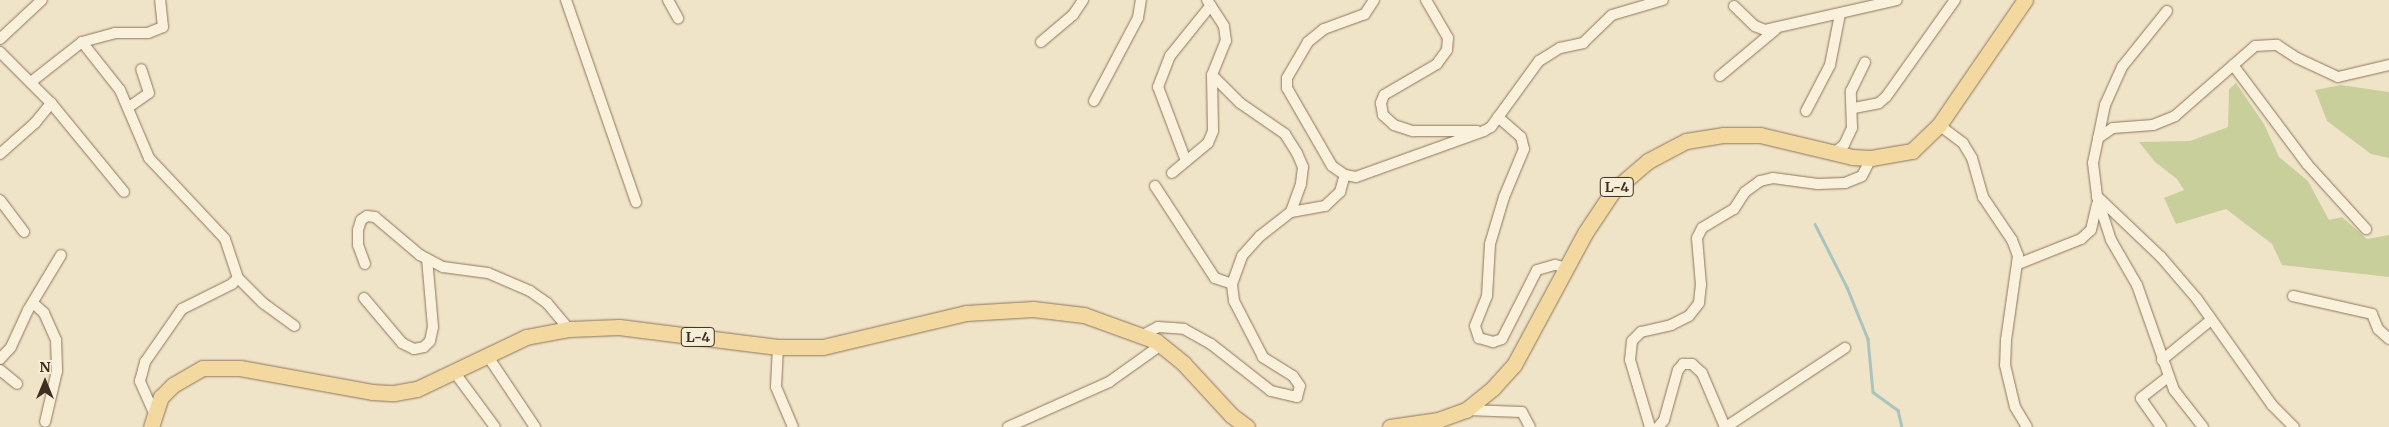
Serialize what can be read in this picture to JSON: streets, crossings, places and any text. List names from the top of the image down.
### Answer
{
  "streets": {
    "main road": ["L-4"]
  },
  "north": "top"
}
